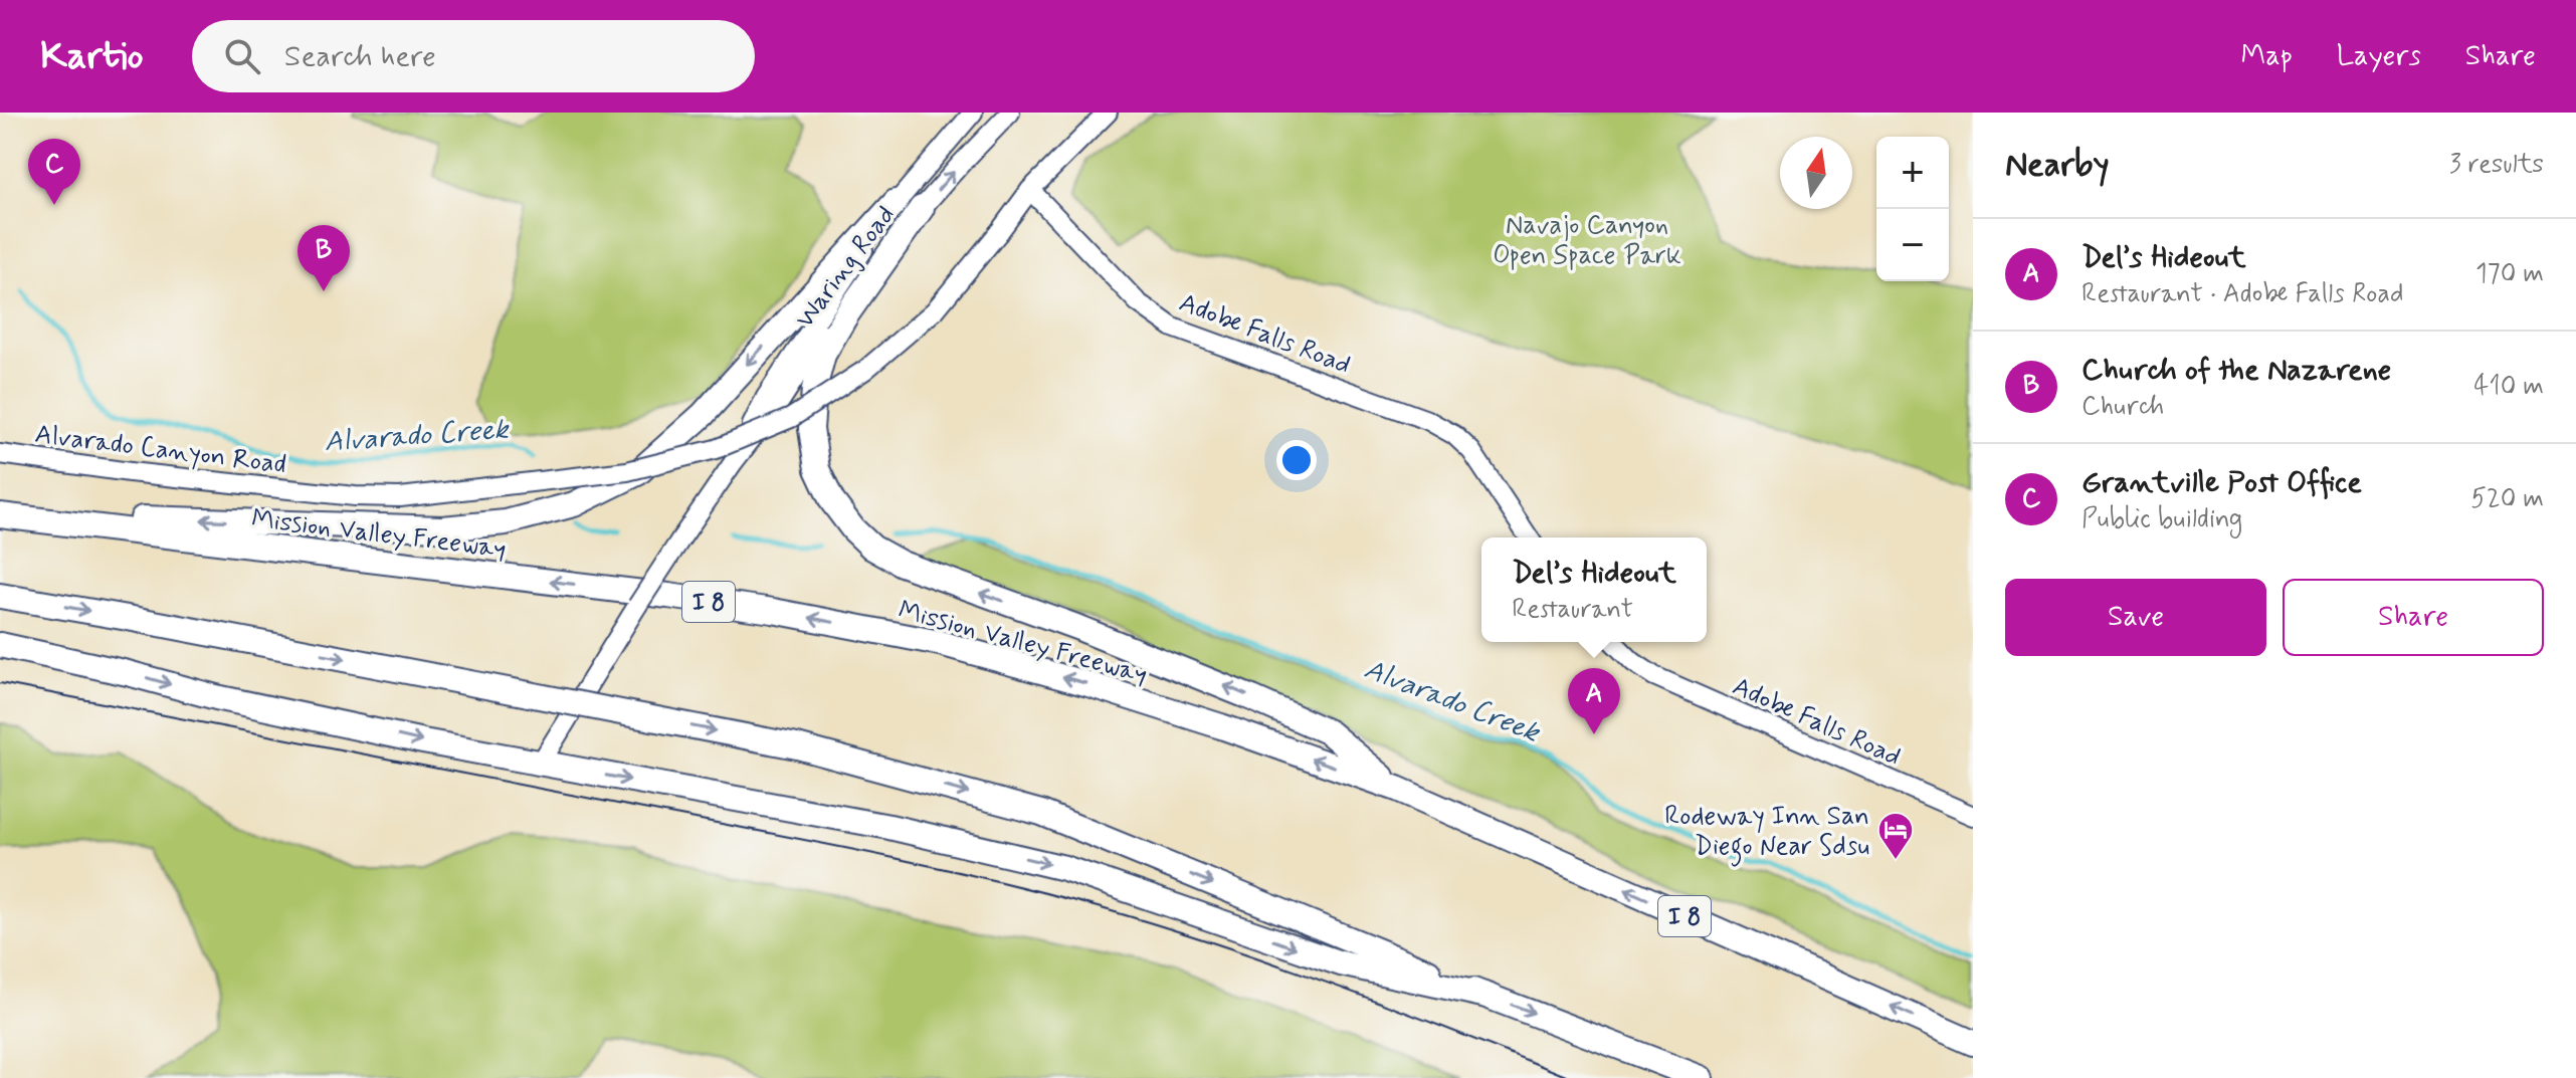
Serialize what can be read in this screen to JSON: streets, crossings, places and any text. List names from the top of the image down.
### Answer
{
  "streets": {
    "highway": ["Mission Valley Freeway", "I 8"],
    "street": ["Waring Road", "Adobe Falls Road", "Alvarado Canyon Road"]
  },
  "crossings": [
    ["Adobe Falls Road", "Alvarado Canyon Road"]
  ],
  "water": ["Alvarado Creek"],
  "parks": ["Navajo Canyon Open Space Park"],
  "places": {
    "hotel": ["Rodeway Inn San Diego Near Sdsu"]
  },
  "north": "top",
  "page": {
    "header": "Kartio",
    "search": "Search here",
    "nav": ["Map", "Layers", "Share"],
    "heading": ["Nearby", "3 results"],
    "map_buttons": ["+", "−"],
    "pins": ["C", "B", "A"],
    "list": [
      {
        "mark": "A",
        "name": "Del’s Hideout",
        "note": "Restaurant · Adobe Falls Road",
        "value": "170 m"
      },
      {
        "mark": "B",
        "name": "Church of the Nazarene",
        "note": "Church",
        "value": "410 m"
      },
      {
        "mark": "C",
        "name": "Grantville Post Office",
        "note": "Public building",
        "value": "520 m"
      }
    ],
    "popup": ["Del’s Hideout", "Restaurant"],
    "buttons": ["Save", "Share"]
  }
}
